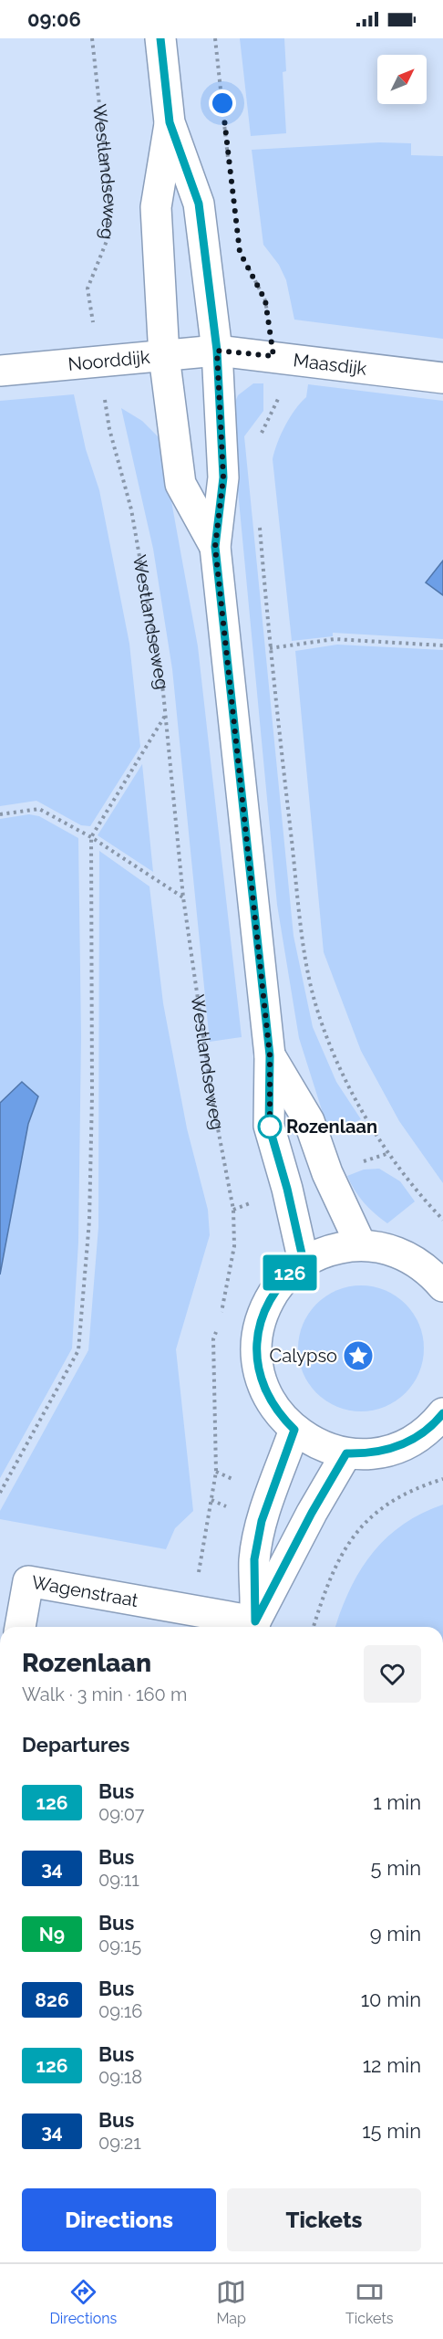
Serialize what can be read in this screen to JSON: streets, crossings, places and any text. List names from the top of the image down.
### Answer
{
  "streets": {
    "street": ["Noorddijk", "Maasdijk", "Wagenstraat"],
    "path": ["Westlandseweg"]
  },
  "crossings": [
    ["Westlandseweg", "Noorddijk"],
    ["Noorddijk", "Maasdijk"]
  ],
  "places": {
    "other": ["Rozenlaan"],
    "place": ["Calypso"]
  },
  "lines": ["bus line 126"],
  "north": "top right",
  "page": {
    "status": "09:06",
    "on_map": "126",
    "heading": [
      ["Rozenlaan", "Walk · 3 min · 160 m"],
      "Departures"
    ],
    "list": [
      {
        "mark": "126",
        "name": "Bus",
        "note": "09:07",
        "value": "1 min"
      },
      {
        "mark": "34",
        "name": "Bus",
        "note": "09:11",
        "value": "5 min"
      },
      {
        "mark": "N9",
        "name": "Bus",
        "note": "09:15",
        "value": "9 min"
      },
      {
        "mark": "826",
        "name": "Bus",
        "note": "09:16",
        "value": "10 min"
      },
      {
        "mark": "126",
        "name": "Bus",
        "note": "09:18",
        "value": "12 min"
      },
      {
        "mark": "34",
        "name": "Bus",
        "note": "09:21",
        "value": "15 min"
      }
    ],
    "buttons": ["Directions", "Tickets"],
    "tabs": ["Directions", "Map", "Tickets"]
  }
}
